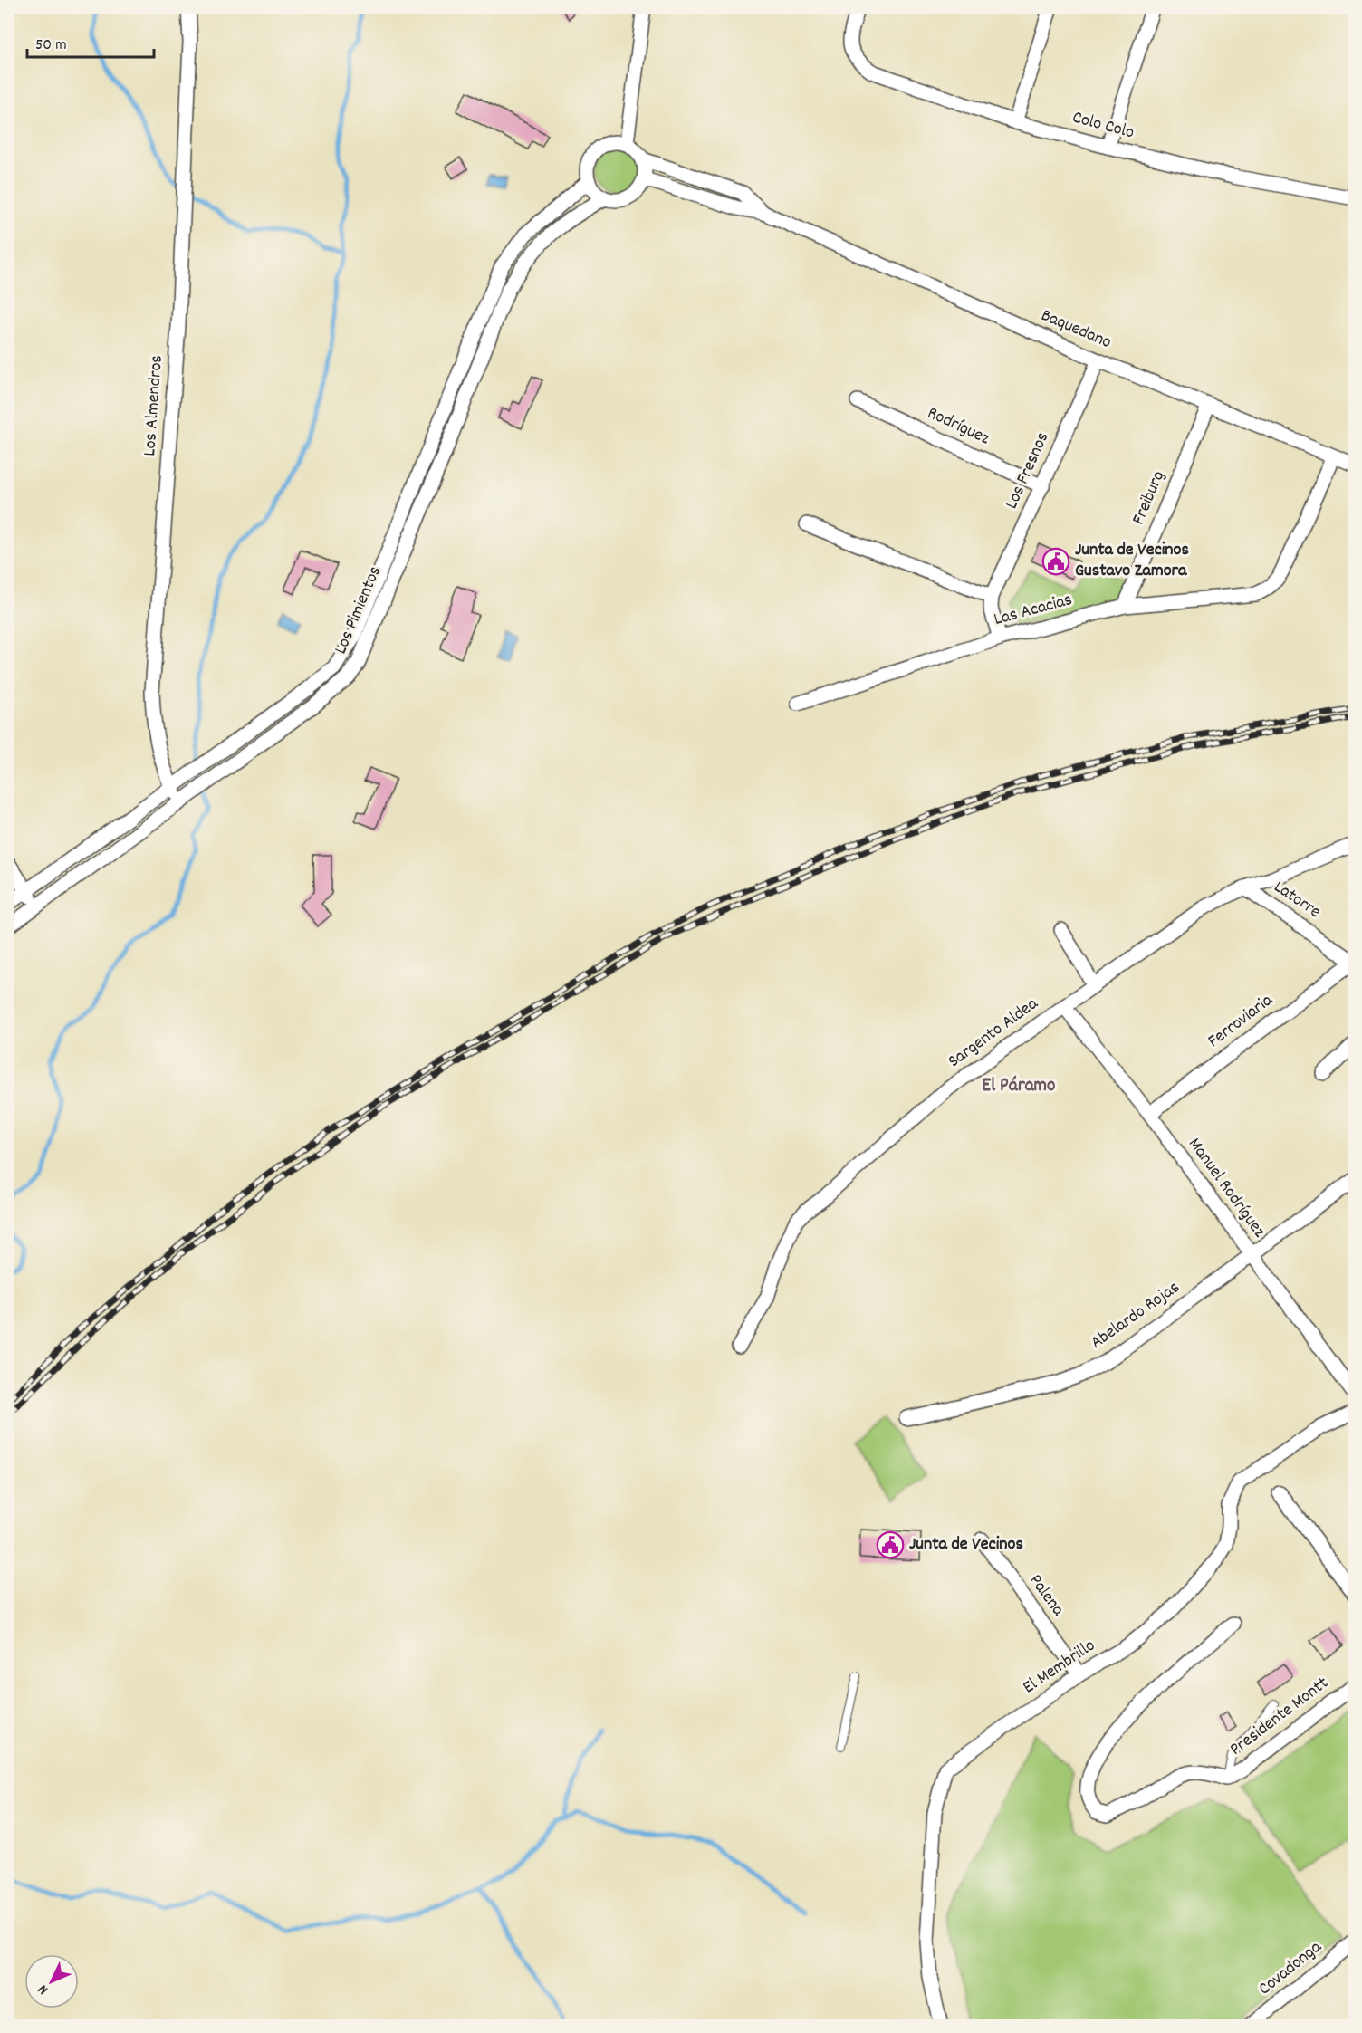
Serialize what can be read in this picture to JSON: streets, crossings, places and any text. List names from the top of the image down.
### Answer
{
  "streets": {
    "street": [
      "Colo Colo",
      "Baquedano",
      "Los Almendros",
      "Rodríguez",
      "Los Fresnos",
      "Freiburg",
      "Los Pimientos",
      "Las Acacias",
      "Latorre",
      "Ferroviaria",
      "Sargento Aldea",
      "Manuel Rodríguez",
      "Abelardo Rojas",
      "Palena",
      "El Membrillo",
      "Presidente Montt",
      "Covadonga"
    ]
  },
  "crossings": [
    ["Baquedano", "Los Fresnos"],
    ["Baquedano", "Freiburg"],
    ["Baquedano", "Las Acacias"],
    ["Los Almendros", "Los Pimientos"],
    ["Rodríguez", "Los Fresnos"],
    ["Freiburg", "Las Acacias"],
    ["Latorre", "Ferroviaria"],
    ["Latorre", "Sargento Aldea"],
    ["Ferroviaria", "Manuel Rodríguez"],
    ["Sargento Aldea", "Manuel Rodríguez"],
    ["Manuel Rodríguez", "Abelardo Rojas"],
    ["Palena", "El Membrillo"]
  ],
  "districts": ["El Páramo"],
  "places": {
    "public building": ["Junta de Vecinos Gustavo Zamora", "Junta de Vecinos"]
  },
  "scale_bar": "50 m",
  "north": "bottom left"
}
